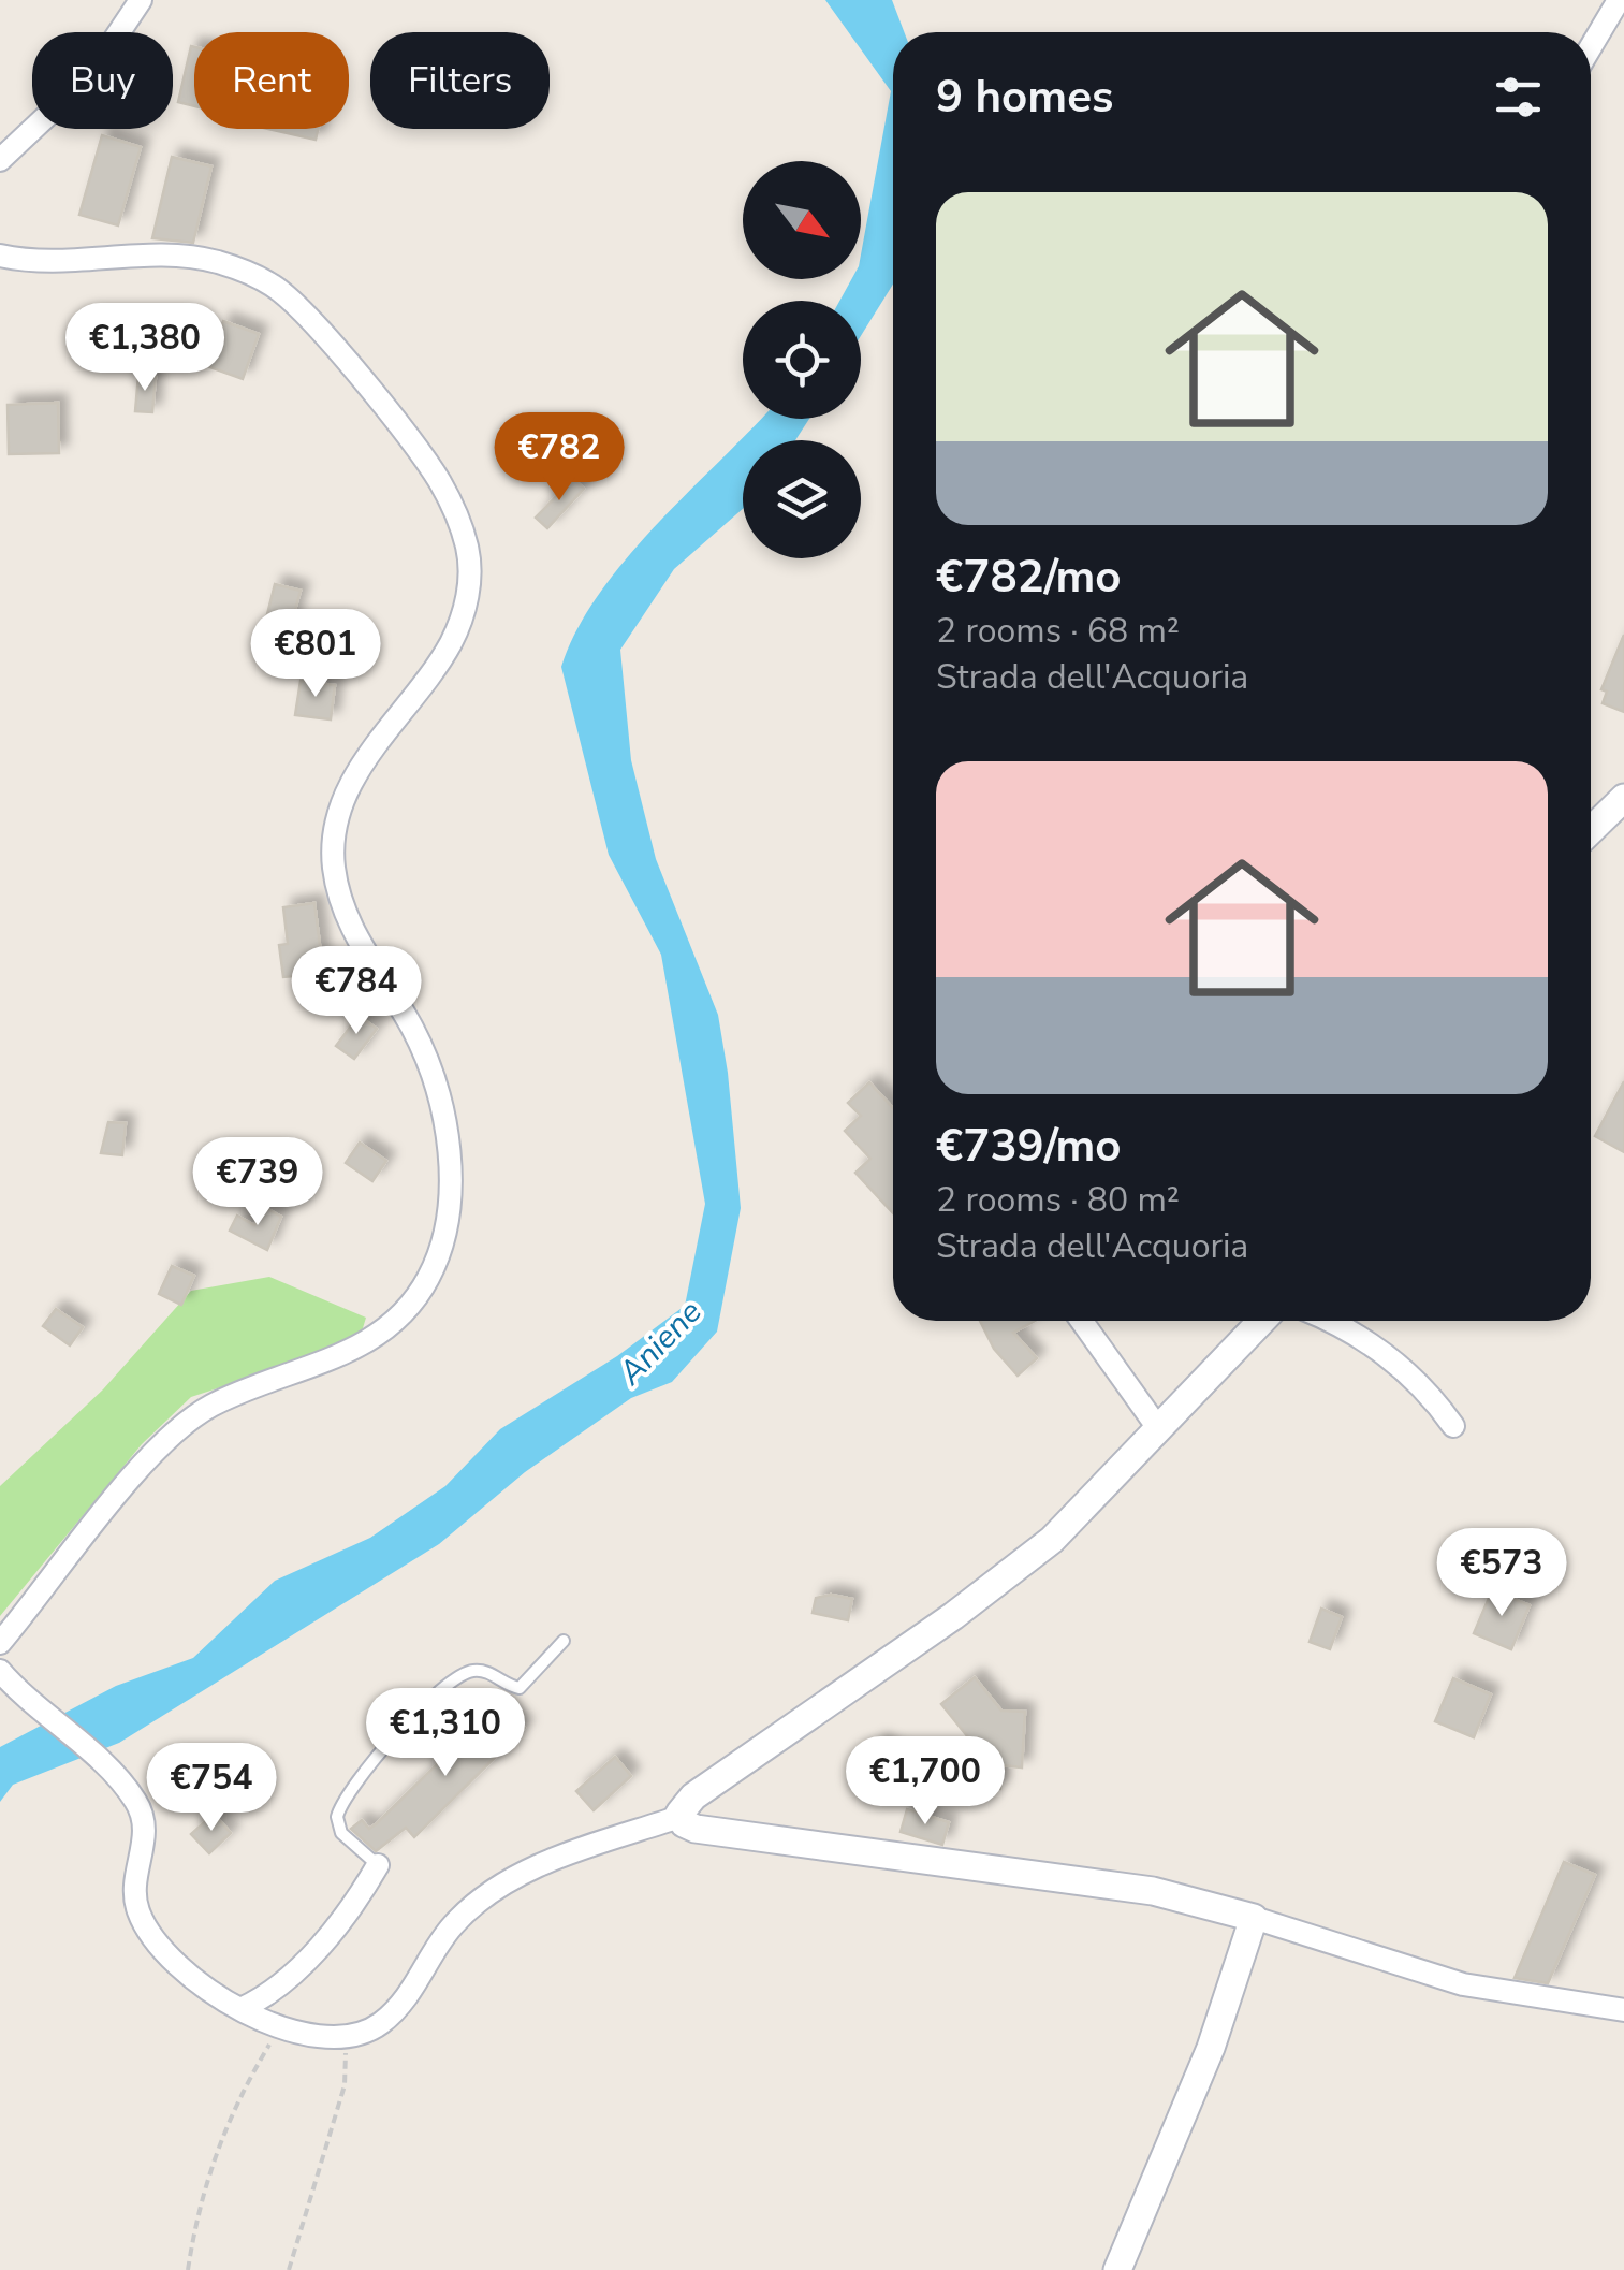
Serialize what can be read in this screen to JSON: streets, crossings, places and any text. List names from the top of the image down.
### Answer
{
  "water": ["Aniene"],
  "north": "bottom right",
  "page": {
    "chip": ["Buy", "Rent", "Filters"],
    "heading": "9 homes",
    "list": [
      {
        "name": "€782/mo",
        "note": "2 rooms · 68 m² · Strada dell'Acquoria"
      },
      {
        "name": "€739/mo",
        "note": "2 rooms · 80 m² · Strada dell'Acquoria"
      }
    ],
    "price": [
      "€1,380",
      "€782",
      "€801",
      "€784",
      "€739",
      "€573",
      "€1,310",
      "€1,700",
      "€754"
    ]
  }
}
